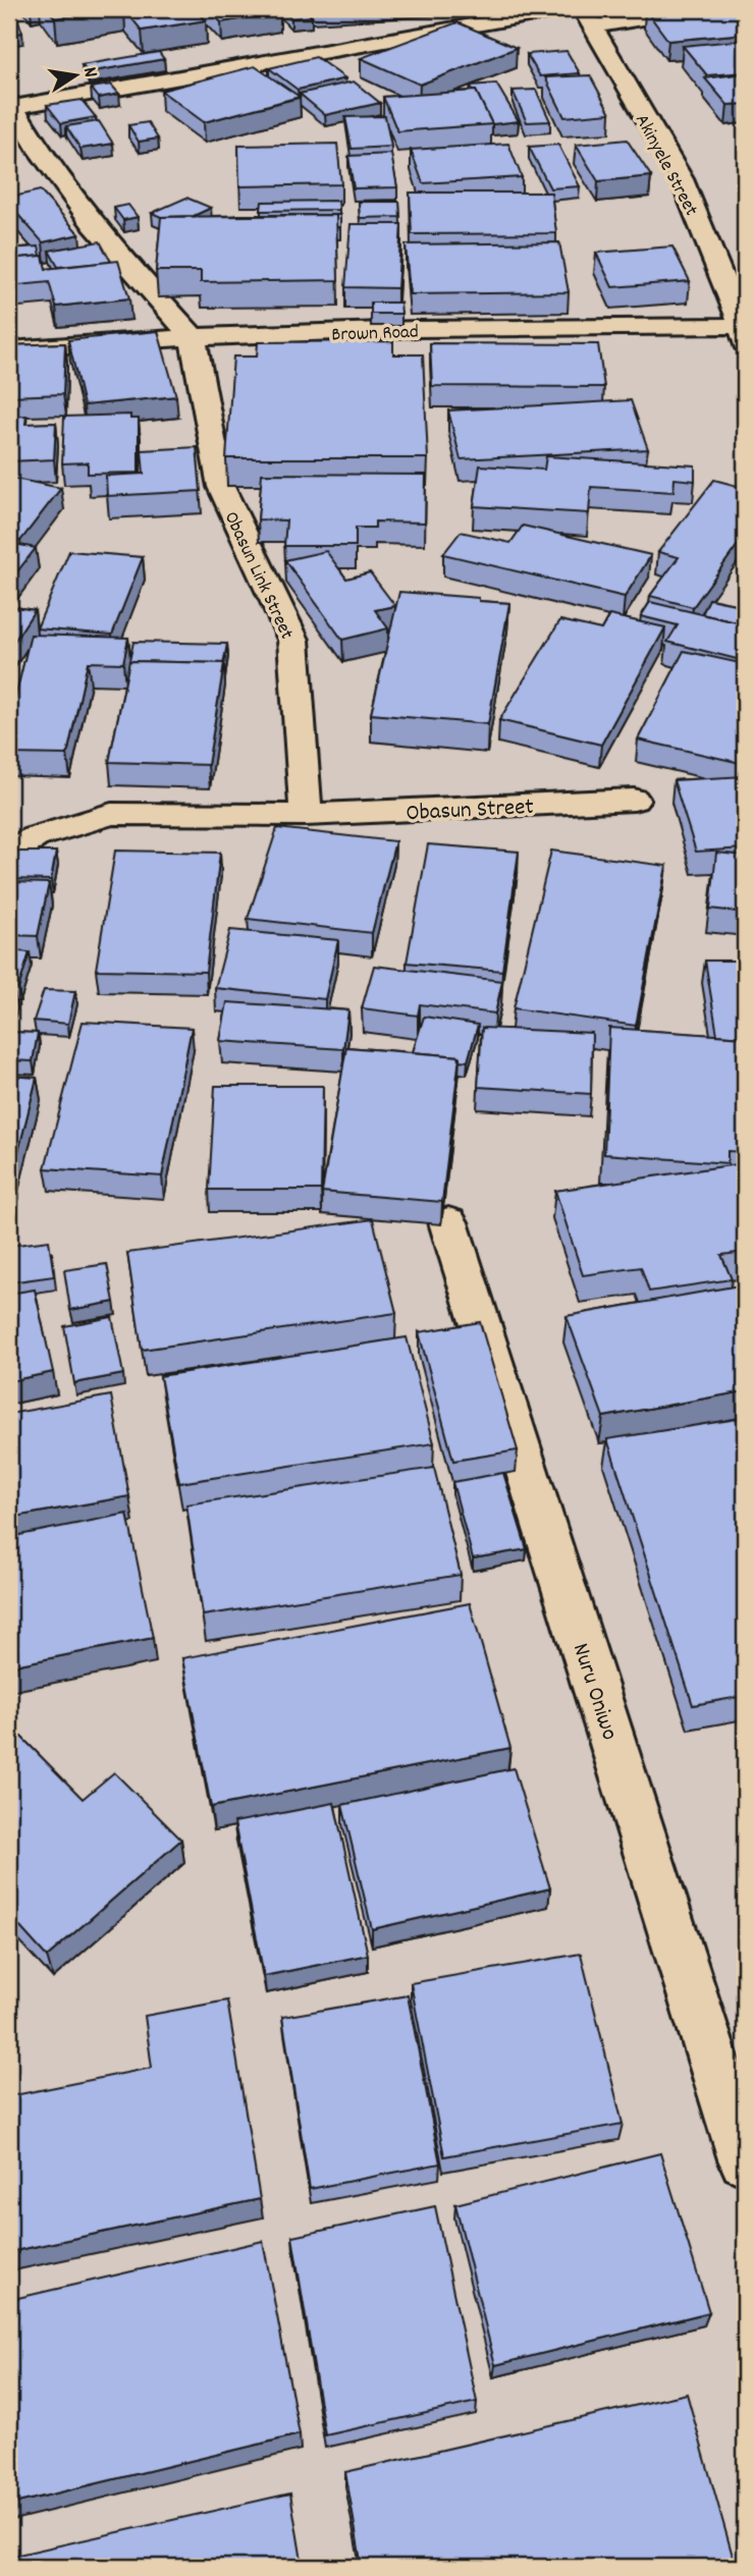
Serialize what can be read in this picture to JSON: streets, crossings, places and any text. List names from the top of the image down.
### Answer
{
  "streets": {
    "street": [
      "Akinyele Street",
      "Brown Road",
      "Obasun Link Street",
      "Obasun Street",
      "Nuru Oniwo"
    ]
  },
  "crossings": [
    ["Akinyele Street", "Brown Road"],
    ["Brown Road", "Obasun Link Street"],
    ["Obasun Link Street", "Obasun Street"]
  ],
  "north": "right"
}
